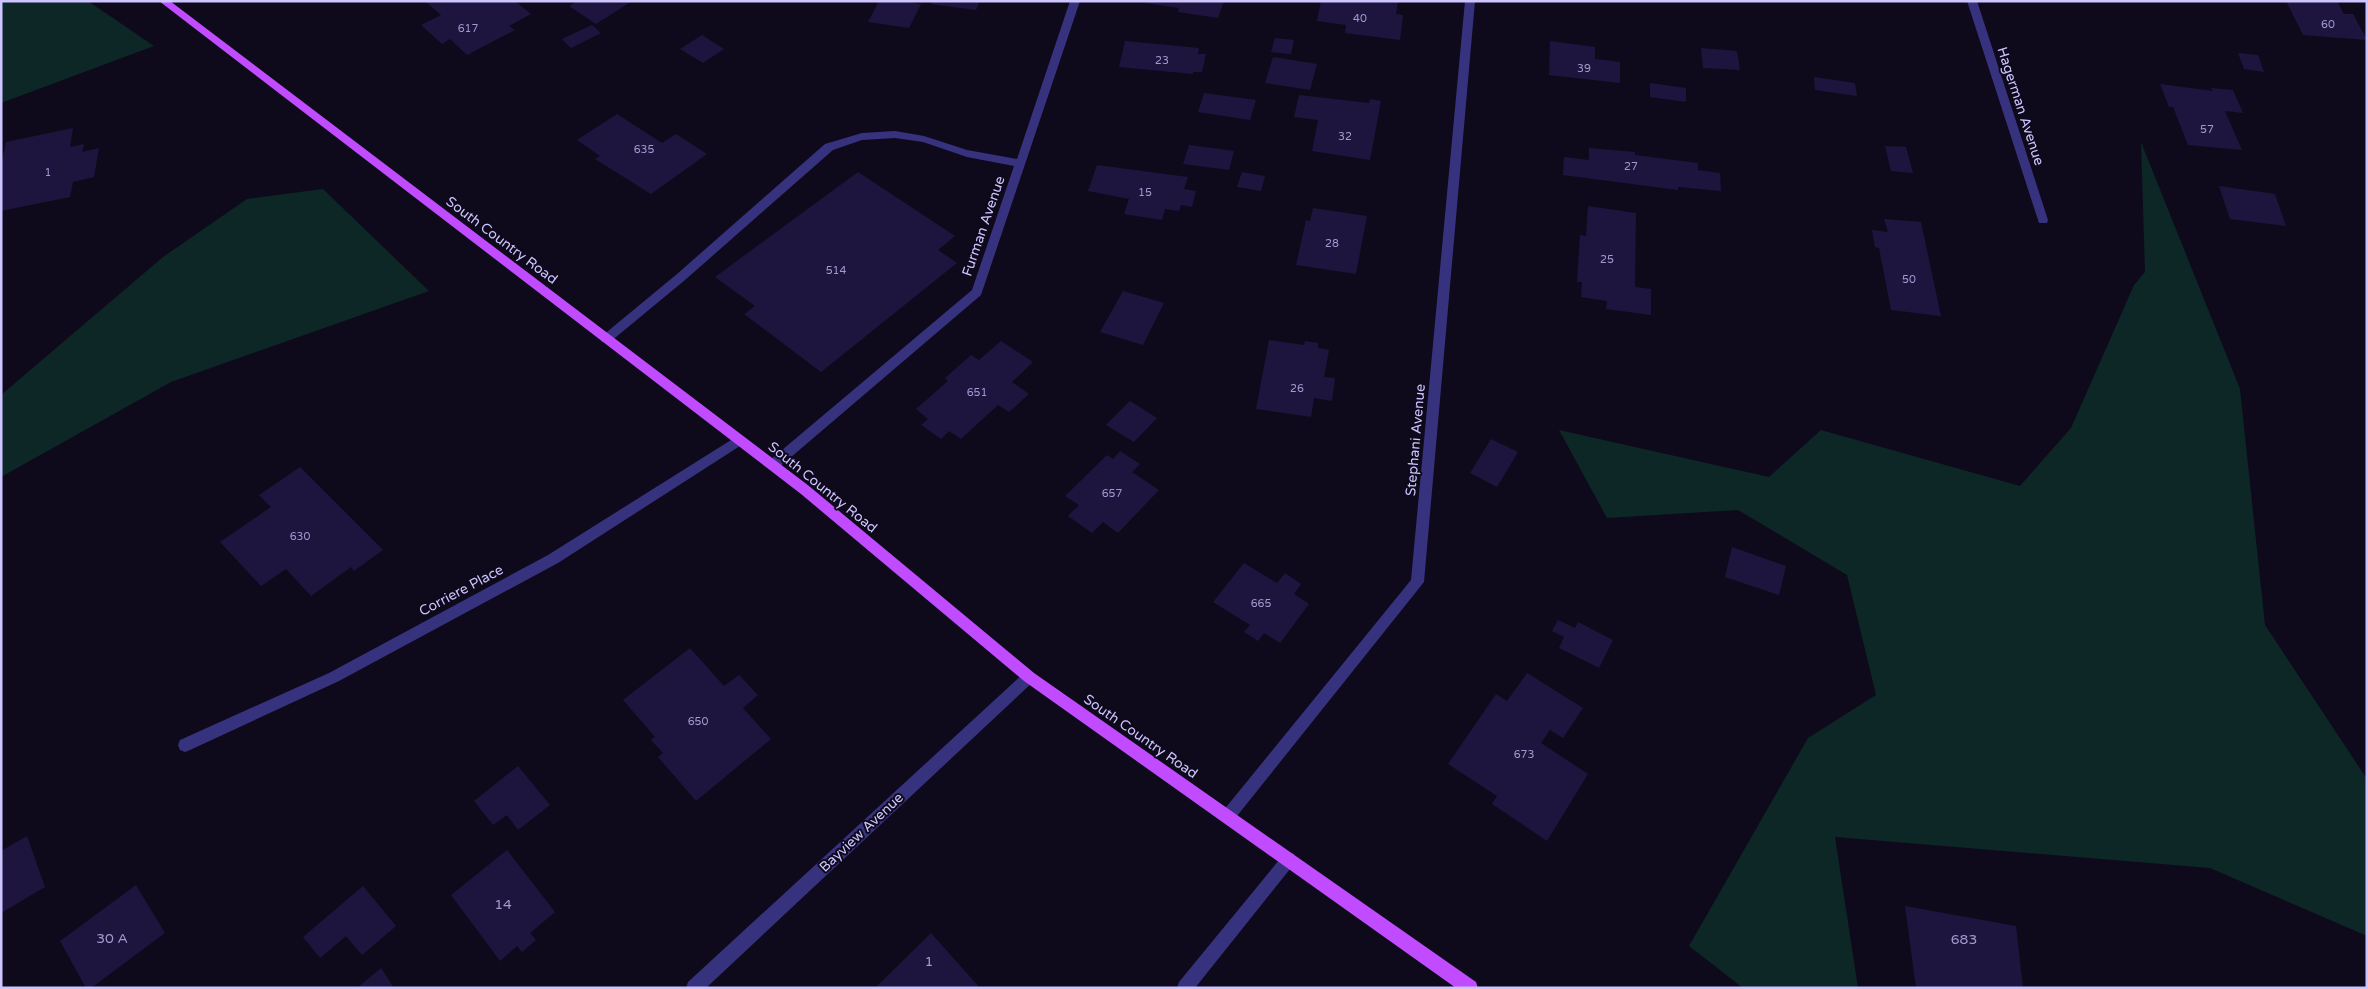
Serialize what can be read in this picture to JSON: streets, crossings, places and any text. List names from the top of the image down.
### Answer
{
  "streets": {
    "main road": ["South Country Road"],
    "street": [
      "Hagerman Avenue",
      "Furman Avenue",
      "Stephani Avenue",
      "Corriere Place",
      "Bayview Avenue"
    ]
  },
  "crossings": [
    ["Furman Avenue", "South Country Road"],
    ["South Country Road", "Stephani Avenue"],
    ["South Country Road", "Corriere Place"],
    ["South Country Road", "Bayview Avenue"]
  ],
  "house_numbers": [
    "40",
    "60",
    "617",
    "23",
    "39",
    "57",
    "32",
    "635",
    "27",
    "1",
    "15",
    "28",
    "25",
    "514",
    "50",
    "26",
    "651",
    "657",
    "630",
    "665",
    "650",
    "673",
    "14",
    "30 A",
    "683",
    "1"
  ]
}
